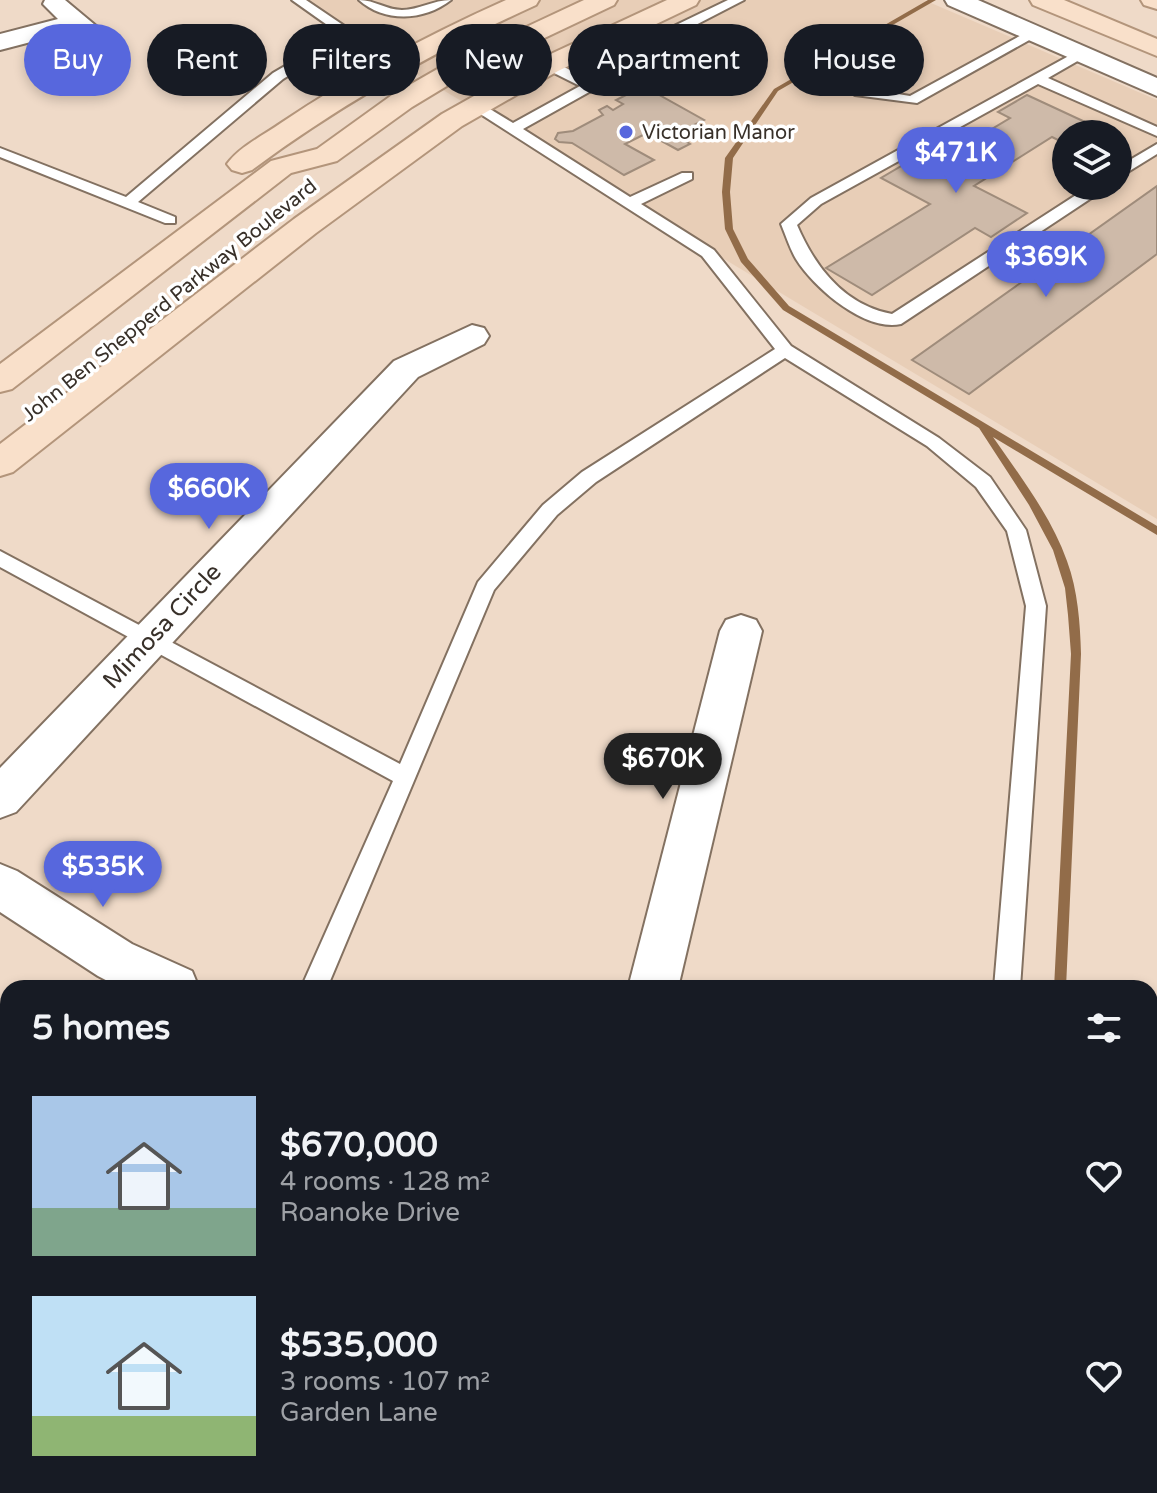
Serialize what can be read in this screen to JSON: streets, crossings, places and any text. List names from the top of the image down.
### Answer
{
  "streets": {
    "main road": ["John Ben Shepperd Parkway Boulevard"],
    "street": ["Mimosa Circle"]
  },
  "places": ["Victorian Manor"],
  "page": {
    "chip": [
      "Buy",
      "Rent",
      "Filters",
      "New",
      "Apartment",
      "House"
    ],
    "price": [
      "$471K",
      "$369K",
      "$660K",
      "$670K",
      "$535K"
    ],
    "heading": "5 homes",
    "list": [
      {
        "name": "$670,000",
        "note": "4 rooms · 128 m² · Roanoke Drive"
      },
      {
        "name": "$535,000",
        "note": "3 rooms · 107 m² · Garden Lane"
      }
    ]
  }
}
